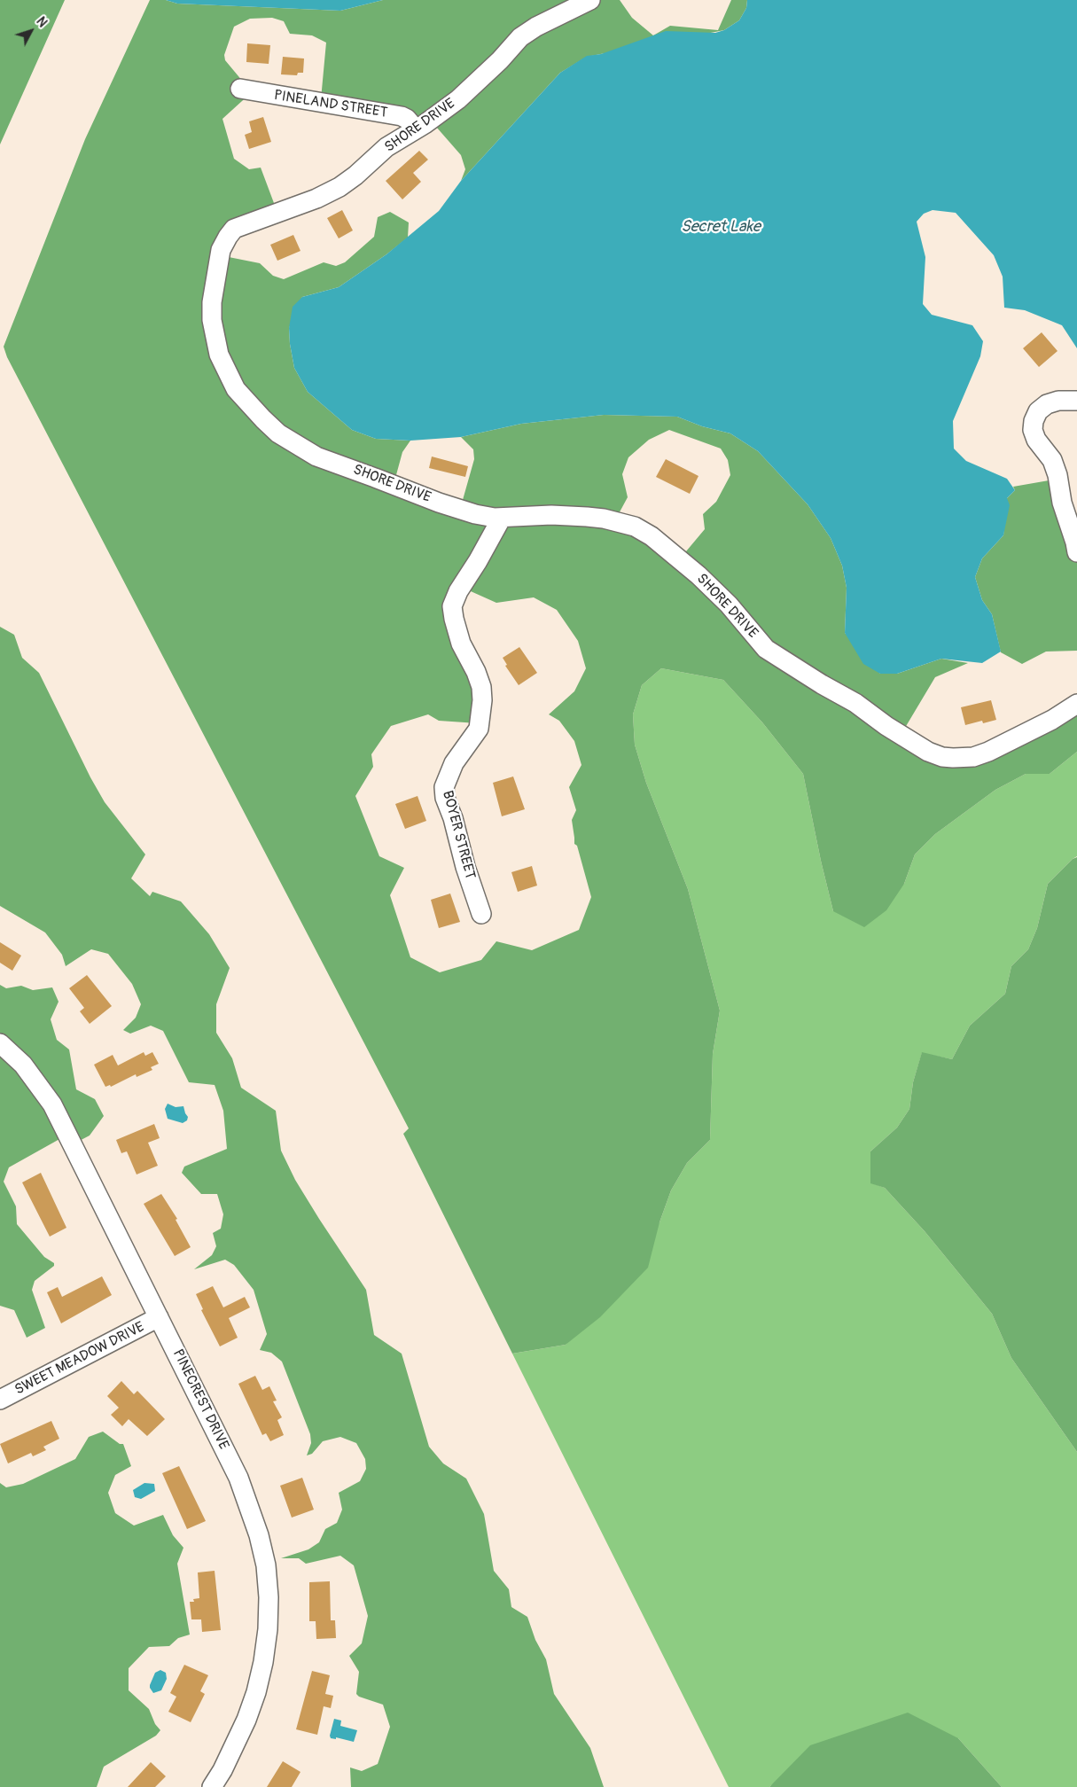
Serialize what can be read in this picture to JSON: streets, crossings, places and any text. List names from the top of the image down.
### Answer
{
  "streets": {
    "street": [
      "PINELAND STREET",
      "SHORE DRIVE",
      "BOYER STREET",
      "SWEET MEADOW DRIVE",
      "PINECREST DRIVE"
    ]
  },
  "crossings": [
    ["PINELAND STREET", "SHORE DRIVE"],
    ["SHORE DRIVE", "BOYER STREET"],
    ["SWEET MEADOW DRIVE", "PINECREST DRIVE"]
  ],
  "water": ["Secret Lake"],
  "north": "top right"
}
